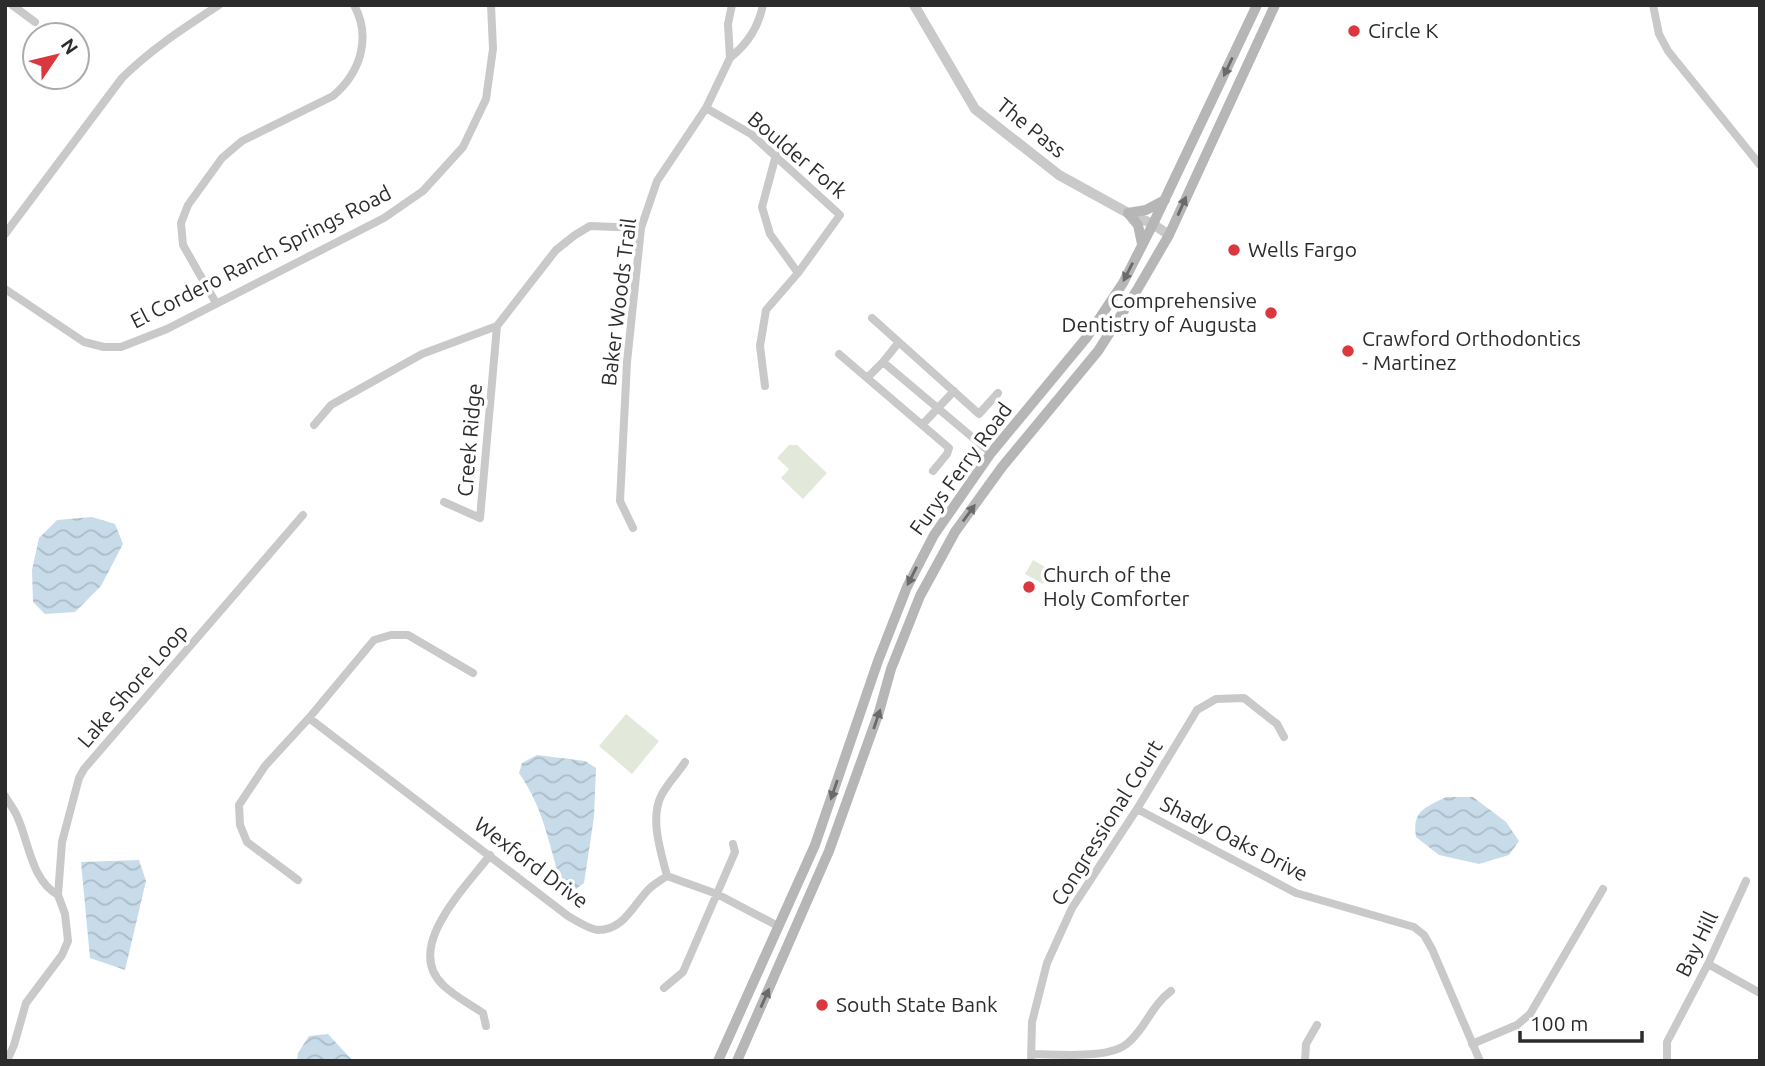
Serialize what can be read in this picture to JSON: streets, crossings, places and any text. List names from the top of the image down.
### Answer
{
  "streets": {
    "main road": ["Furys Ferry Road"],
    "street": [
      "The Pass",
      "Boulder Fork",
      "El Cordero Ranch Springs Road",
      "Baker Woods Trail",
      "Creek Ridge",
      "Lake Shore Loop",
      "Congressional Court",
      "Shady Oaks Drive",
      "Wexford Drive",
      "Bay Hill"
    ]
  },
  "crossings": [
    ["The Pass", "Furys Ferry Road"],
    ["Boulder Fork", "Baker Woods Trail"],
    ["Congressional Court", "Shady Oaks Drive"]
  ],
  "places": [
    "Circle K",
    "Wells Fargo",
    "Comprehensive Dentistry of Augusta",
    "Crawford Orthodontics - Martinez",
    "Church of the Holy Comforter",
    "South State Bank"
  ],
  "scale_bar": "100 m",
  "north": "top right"
}
